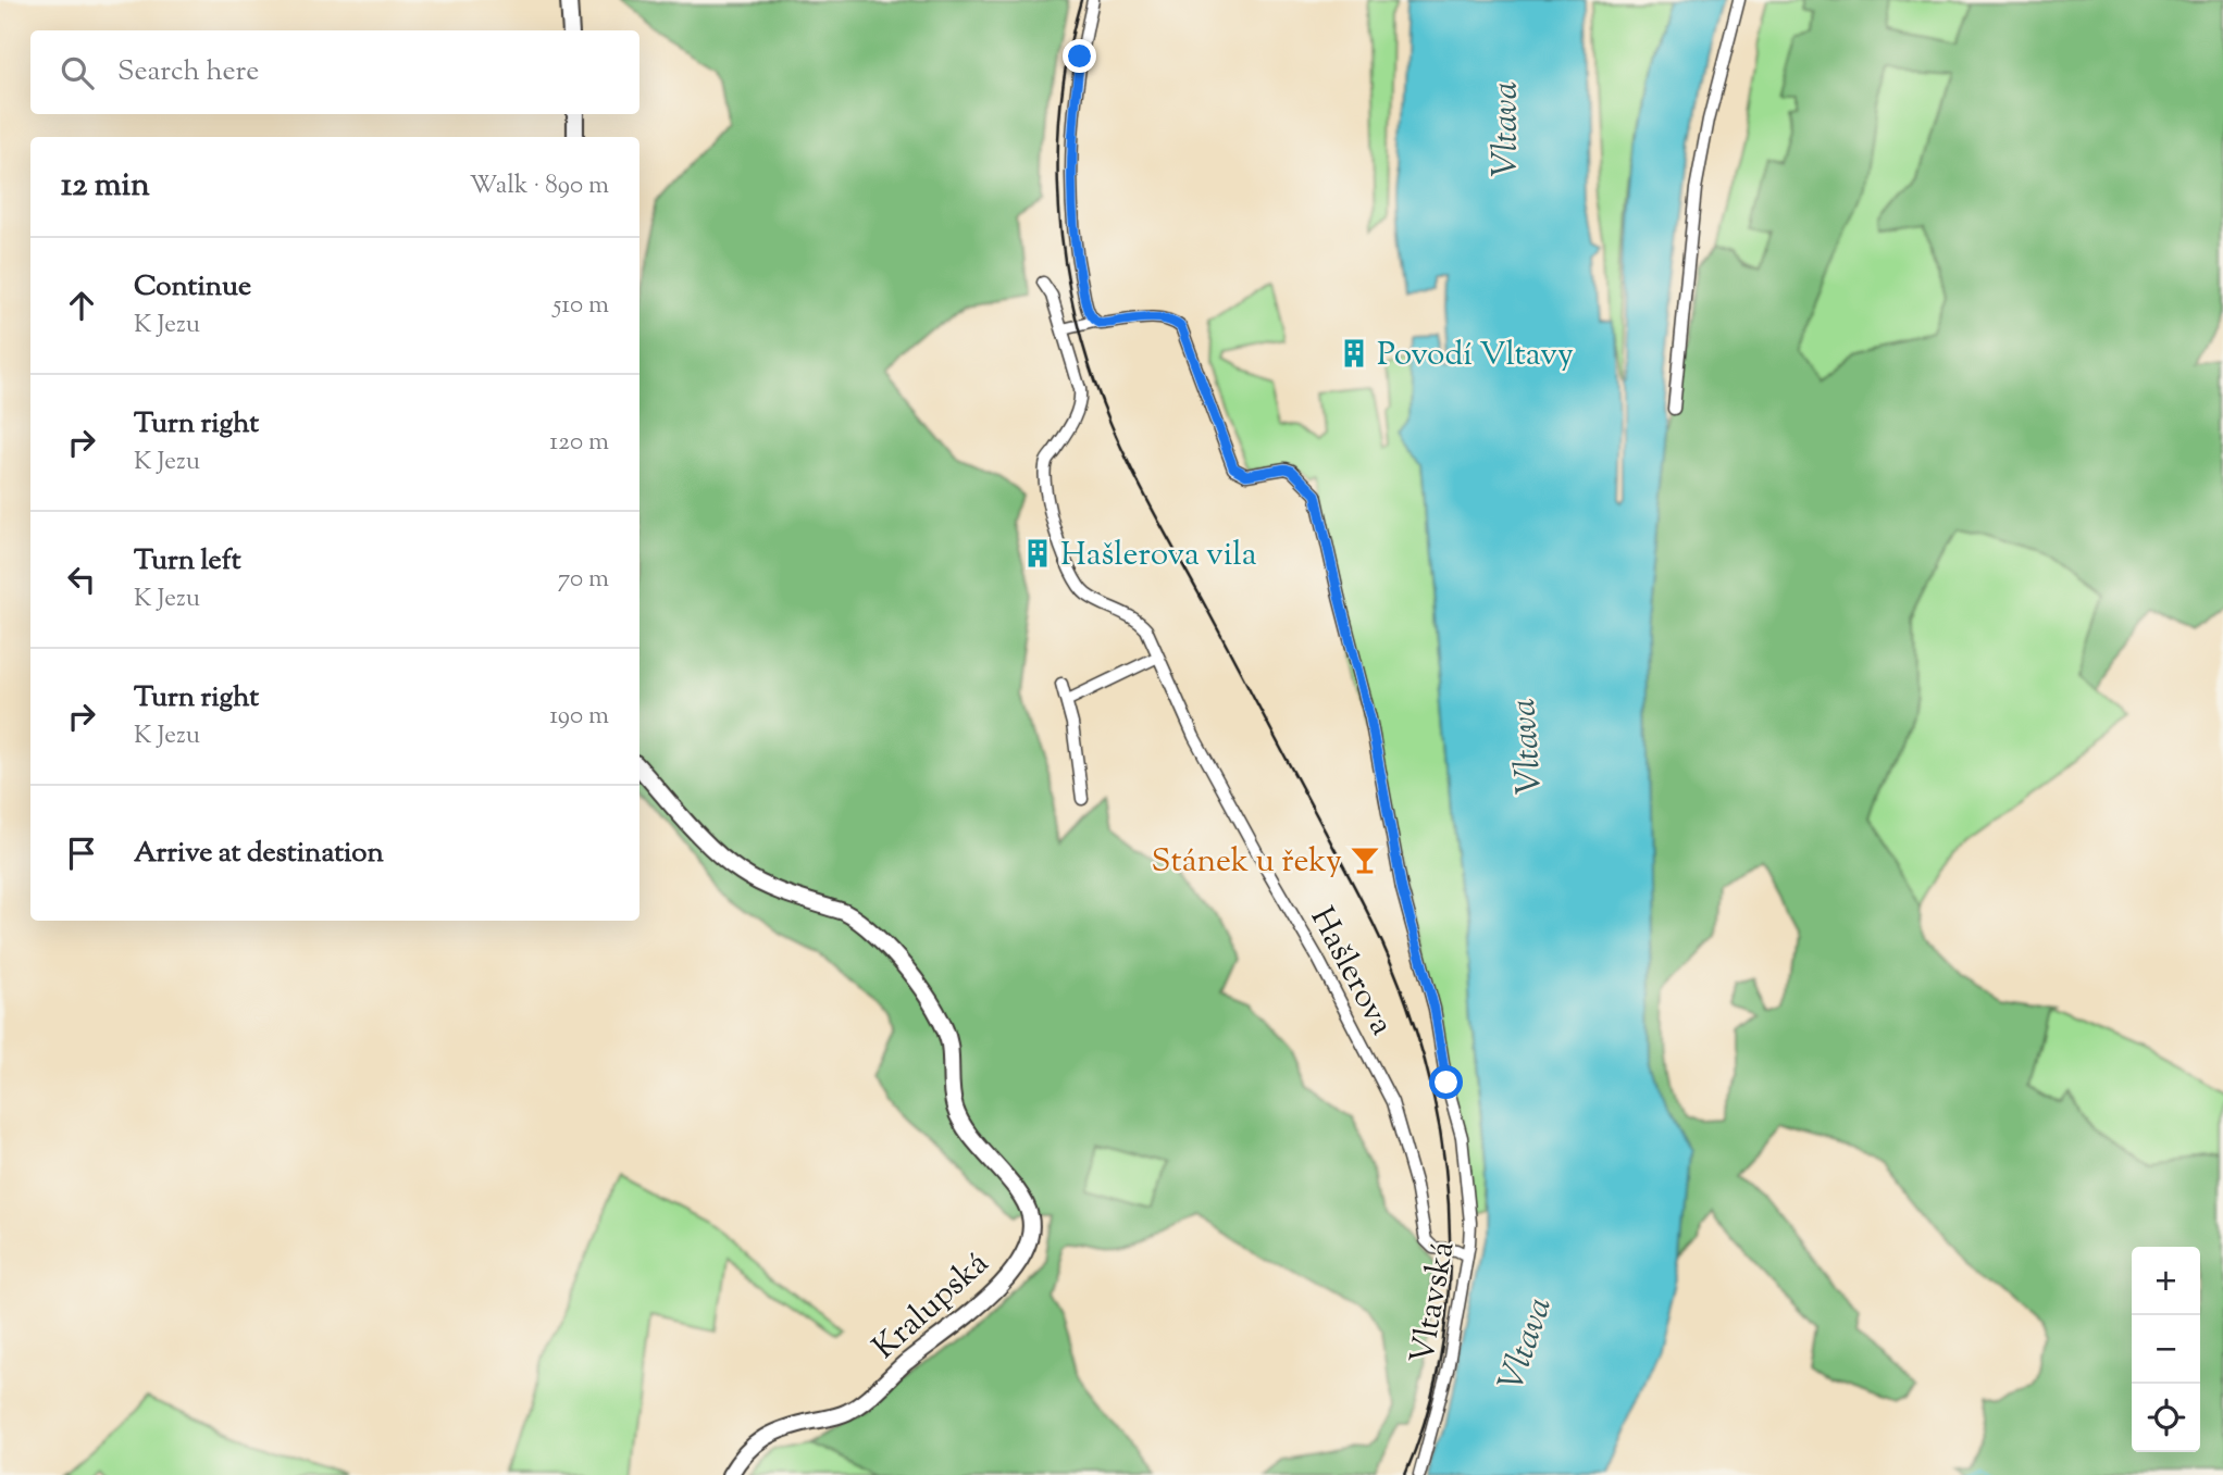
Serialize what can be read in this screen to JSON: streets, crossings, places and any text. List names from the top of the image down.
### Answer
{
  "streets": {
    "street": ["Hašlerova", "Vltavská", "Kralupská"]
  },
  "crossings": [
    ["Hašlerova", "Vltavská"]
  ],
  "water": ["Vltava"],
  "places": {
    "building": ["Povodí Vltavy", "Hašlerova vila"],
    "bar": ["Stánek u řeky"]
  },
  "page": {
    "search": "Search here",
    "heading": ["12 min", "Walk · 890 m"],
    "list": [
      ["Continue", "K Jezu", "510 m"],
      ["Turn right", "K Jezu", "120 m"],
      ["Turn left", "K Jezu", "70 m"],
      ["Turn right", "K Jezu", "190 m"],
      "Arrive at destination"
    ],
    "map_buttons": ["+", "−"]
  }
}
